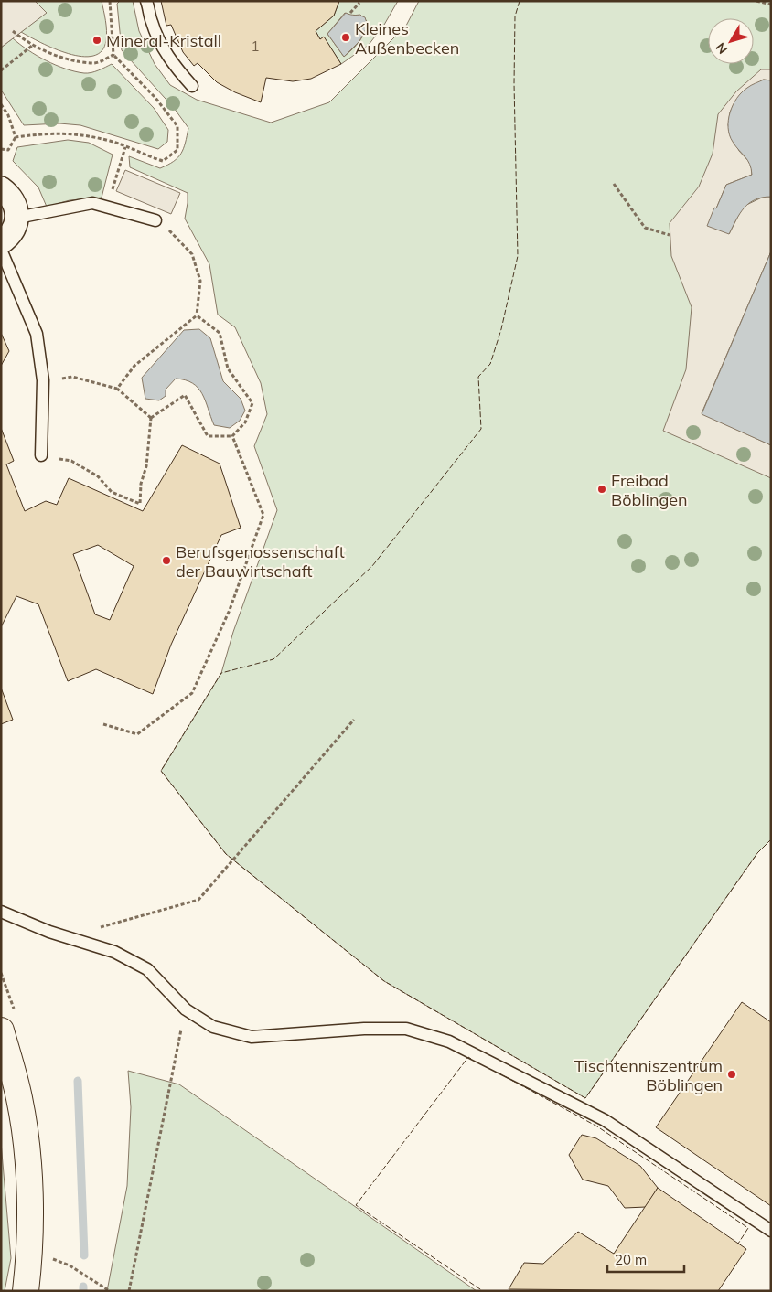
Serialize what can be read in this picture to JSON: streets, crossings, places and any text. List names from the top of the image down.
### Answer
{
  "places": [
    "Kleines Außenbecken",
    "Mineral-Kristall",
    "Freibad Böblingen",
    "Berufsgenossenschaft der Bauwirtschaft",
    "Tischtenniszentrum Böblingen"
  ],
  "house_numbers": ["1"],
  "scale_bar": "20 m",
  "north": "bottom left"
}
